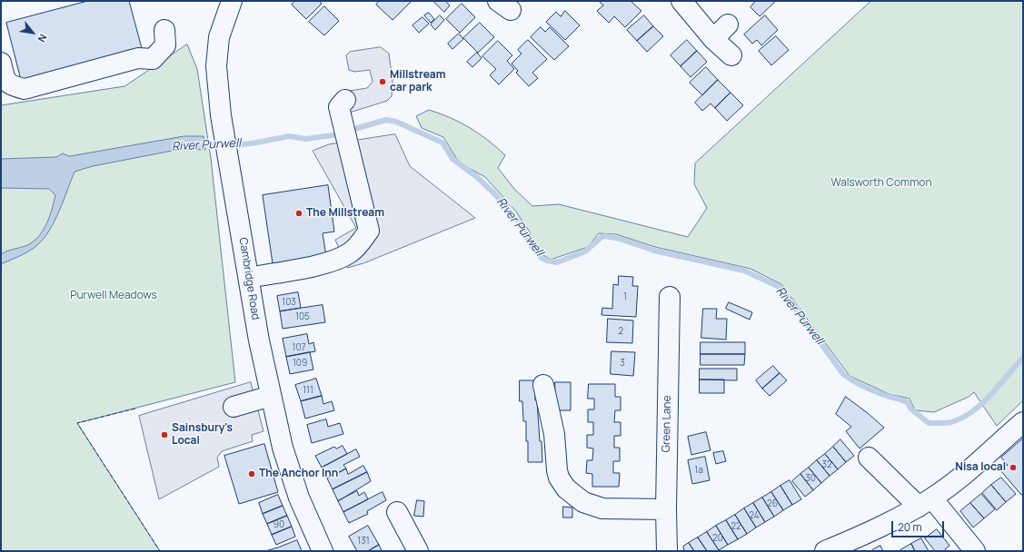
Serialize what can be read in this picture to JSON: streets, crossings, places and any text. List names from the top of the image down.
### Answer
{
  "streets": {
    "street": ["Cambridge Road", "Green Lane"]
  },
  "water": ["River Purwell"],
  "parks": ["Walsworth Common", "Purwell Meadows"],
  "places": [
    "Millstream car park",
    "The Millstream",
    "Sainsbury's Local",
    "Nisa local",
    "The Anchor Inn"
  ],
  "house_numbers": [
    "1",
    "103",
    "105",
    "2",
    "107",
    "109",
    "3",
    "111",
    "32",
    "1a",
    "30",
    "26",
    "24",
    "90",
    "22",
    "20",
    "131"
  ],
  "scale_bar": "20 m",
  "north": "bottom right"
}
